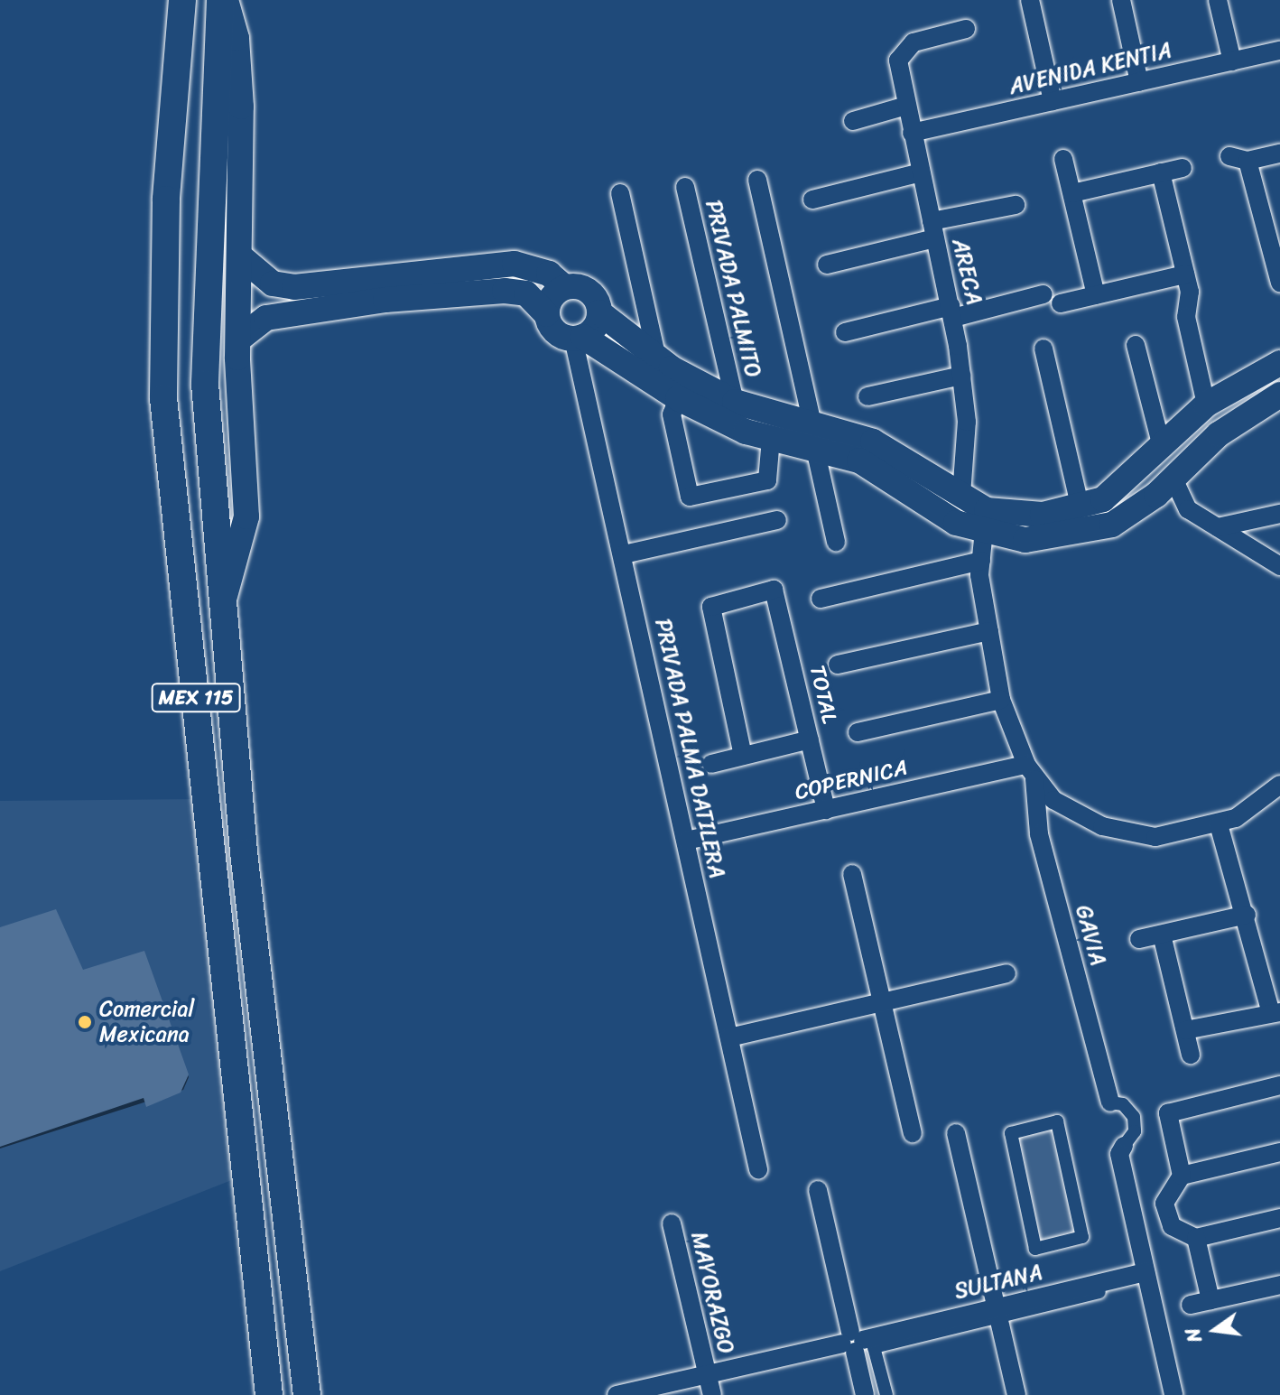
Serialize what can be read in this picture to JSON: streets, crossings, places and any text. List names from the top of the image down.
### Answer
{
  "streets": {
    "main road": ["MEX 115"],
    "street": [
      "AVENIDA KENTIA",
      "ARECA",
      "PRIVADA PALMITO",
      "TOTAL",
      "PRIVADA PALMA DATILERA",
      "COPERNICA",
      "GAVIA",
      "SULTANA",
      "MAYORAZGO"
    ]
  },
  "crossings": [
    ["AVENIDA KENTIA", "ARECA"],
    ["TOTAL", "COPERNICA"],
    ["PRIVADA PALMA DATILERA", "COPERNICA"],
    ["COPERNICA", "GAVIA"],
    ["SULTANA", "MAYORAZGO"]
  ],
  "places": ["Comercial Mexicana"],
  "north": "left"
}
